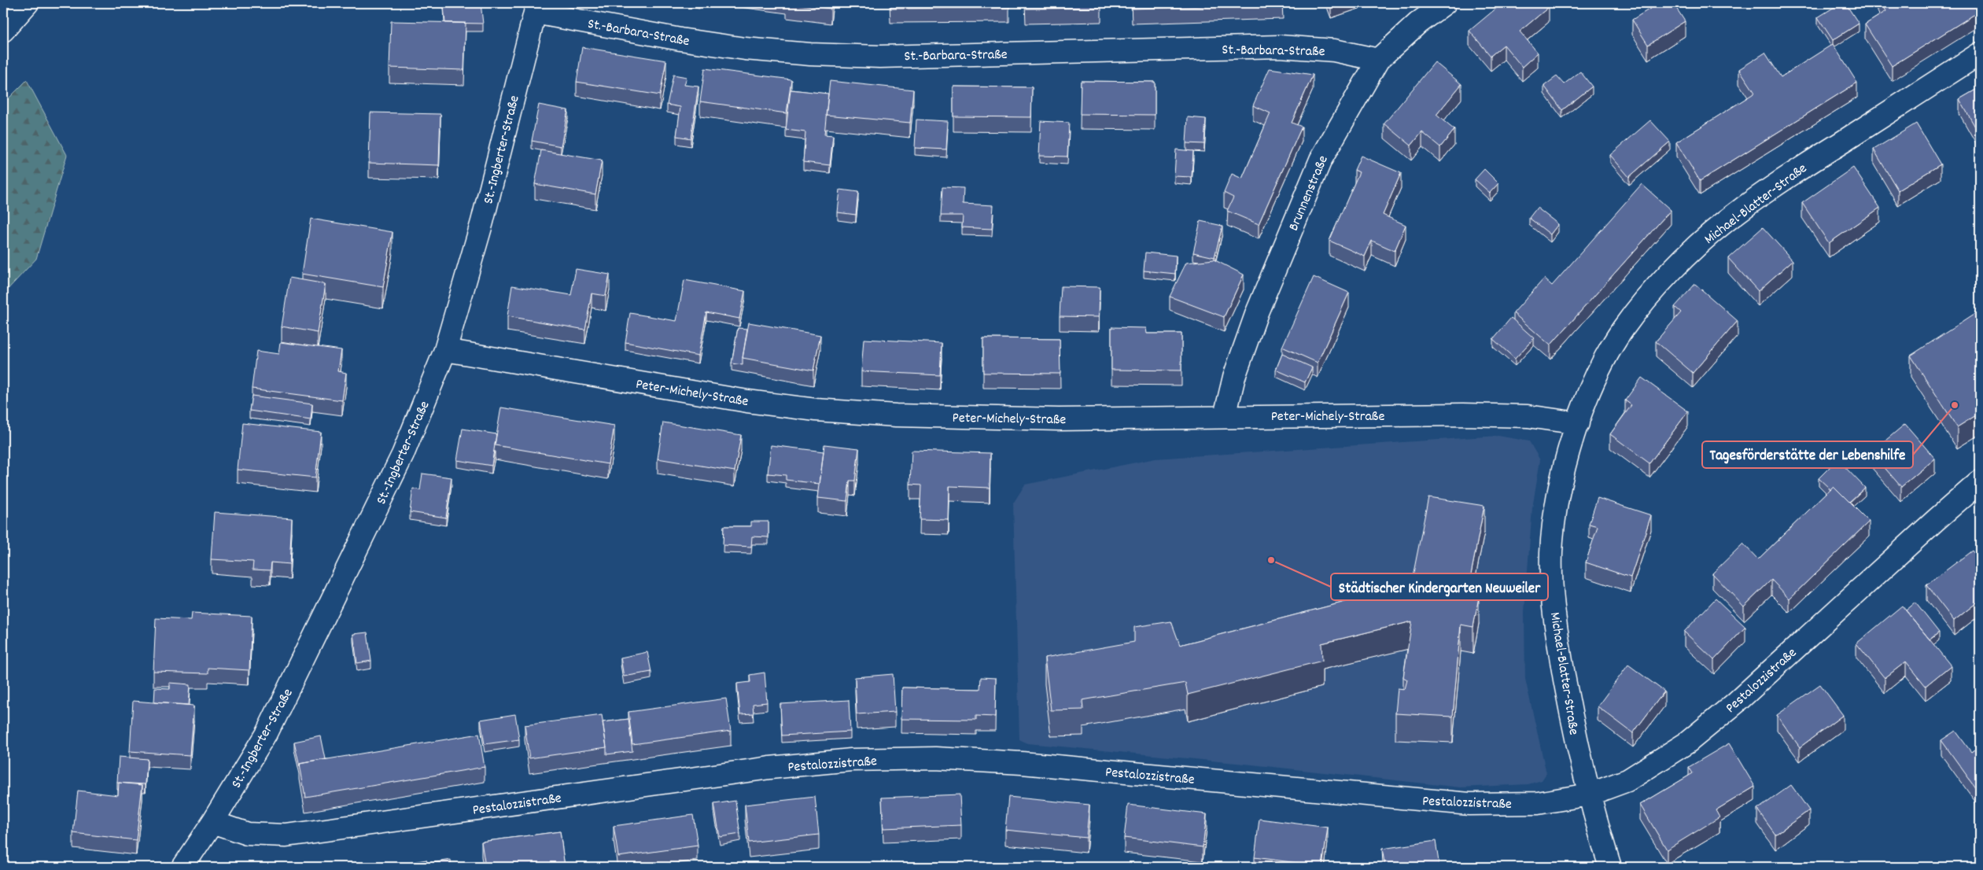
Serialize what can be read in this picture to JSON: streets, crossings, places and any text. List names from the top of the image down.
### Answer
{
  "streets": {
    "street": [
      "St.-Barbara-Straße",
      "St.-Ingberter-Straße",
      "Brunnenstraße",
      "Michael-Blatter-Straße",
      "Peter-Michely-Straße",
      "Pestalozzistraße"
    ]
  },
  "crossings": [
    ["St.-Barbara-Straße", "St.-Ingberter-Straße"],
    ["St.-Barbara-Straße", "Brunnenstraße"],
    ["St.-Ingberter-Straße", "Peter-Michely-Straße"],
    ["St.-Ingberter-Straße", "Pestalozzistraße"],
    ["Brunnenstraße", "Peter-Michely-Straße"],
    ["Michael-Blatter-Straße", "Peter-Michely-Straße"],
    ["Michael-Blatter-Straße", "Pestalozzistraße"]
  ],
  "places": ["Tagesförderstätte der Lebenshilfe", "Städtischer Kindergarten Neuweiler"]
}
